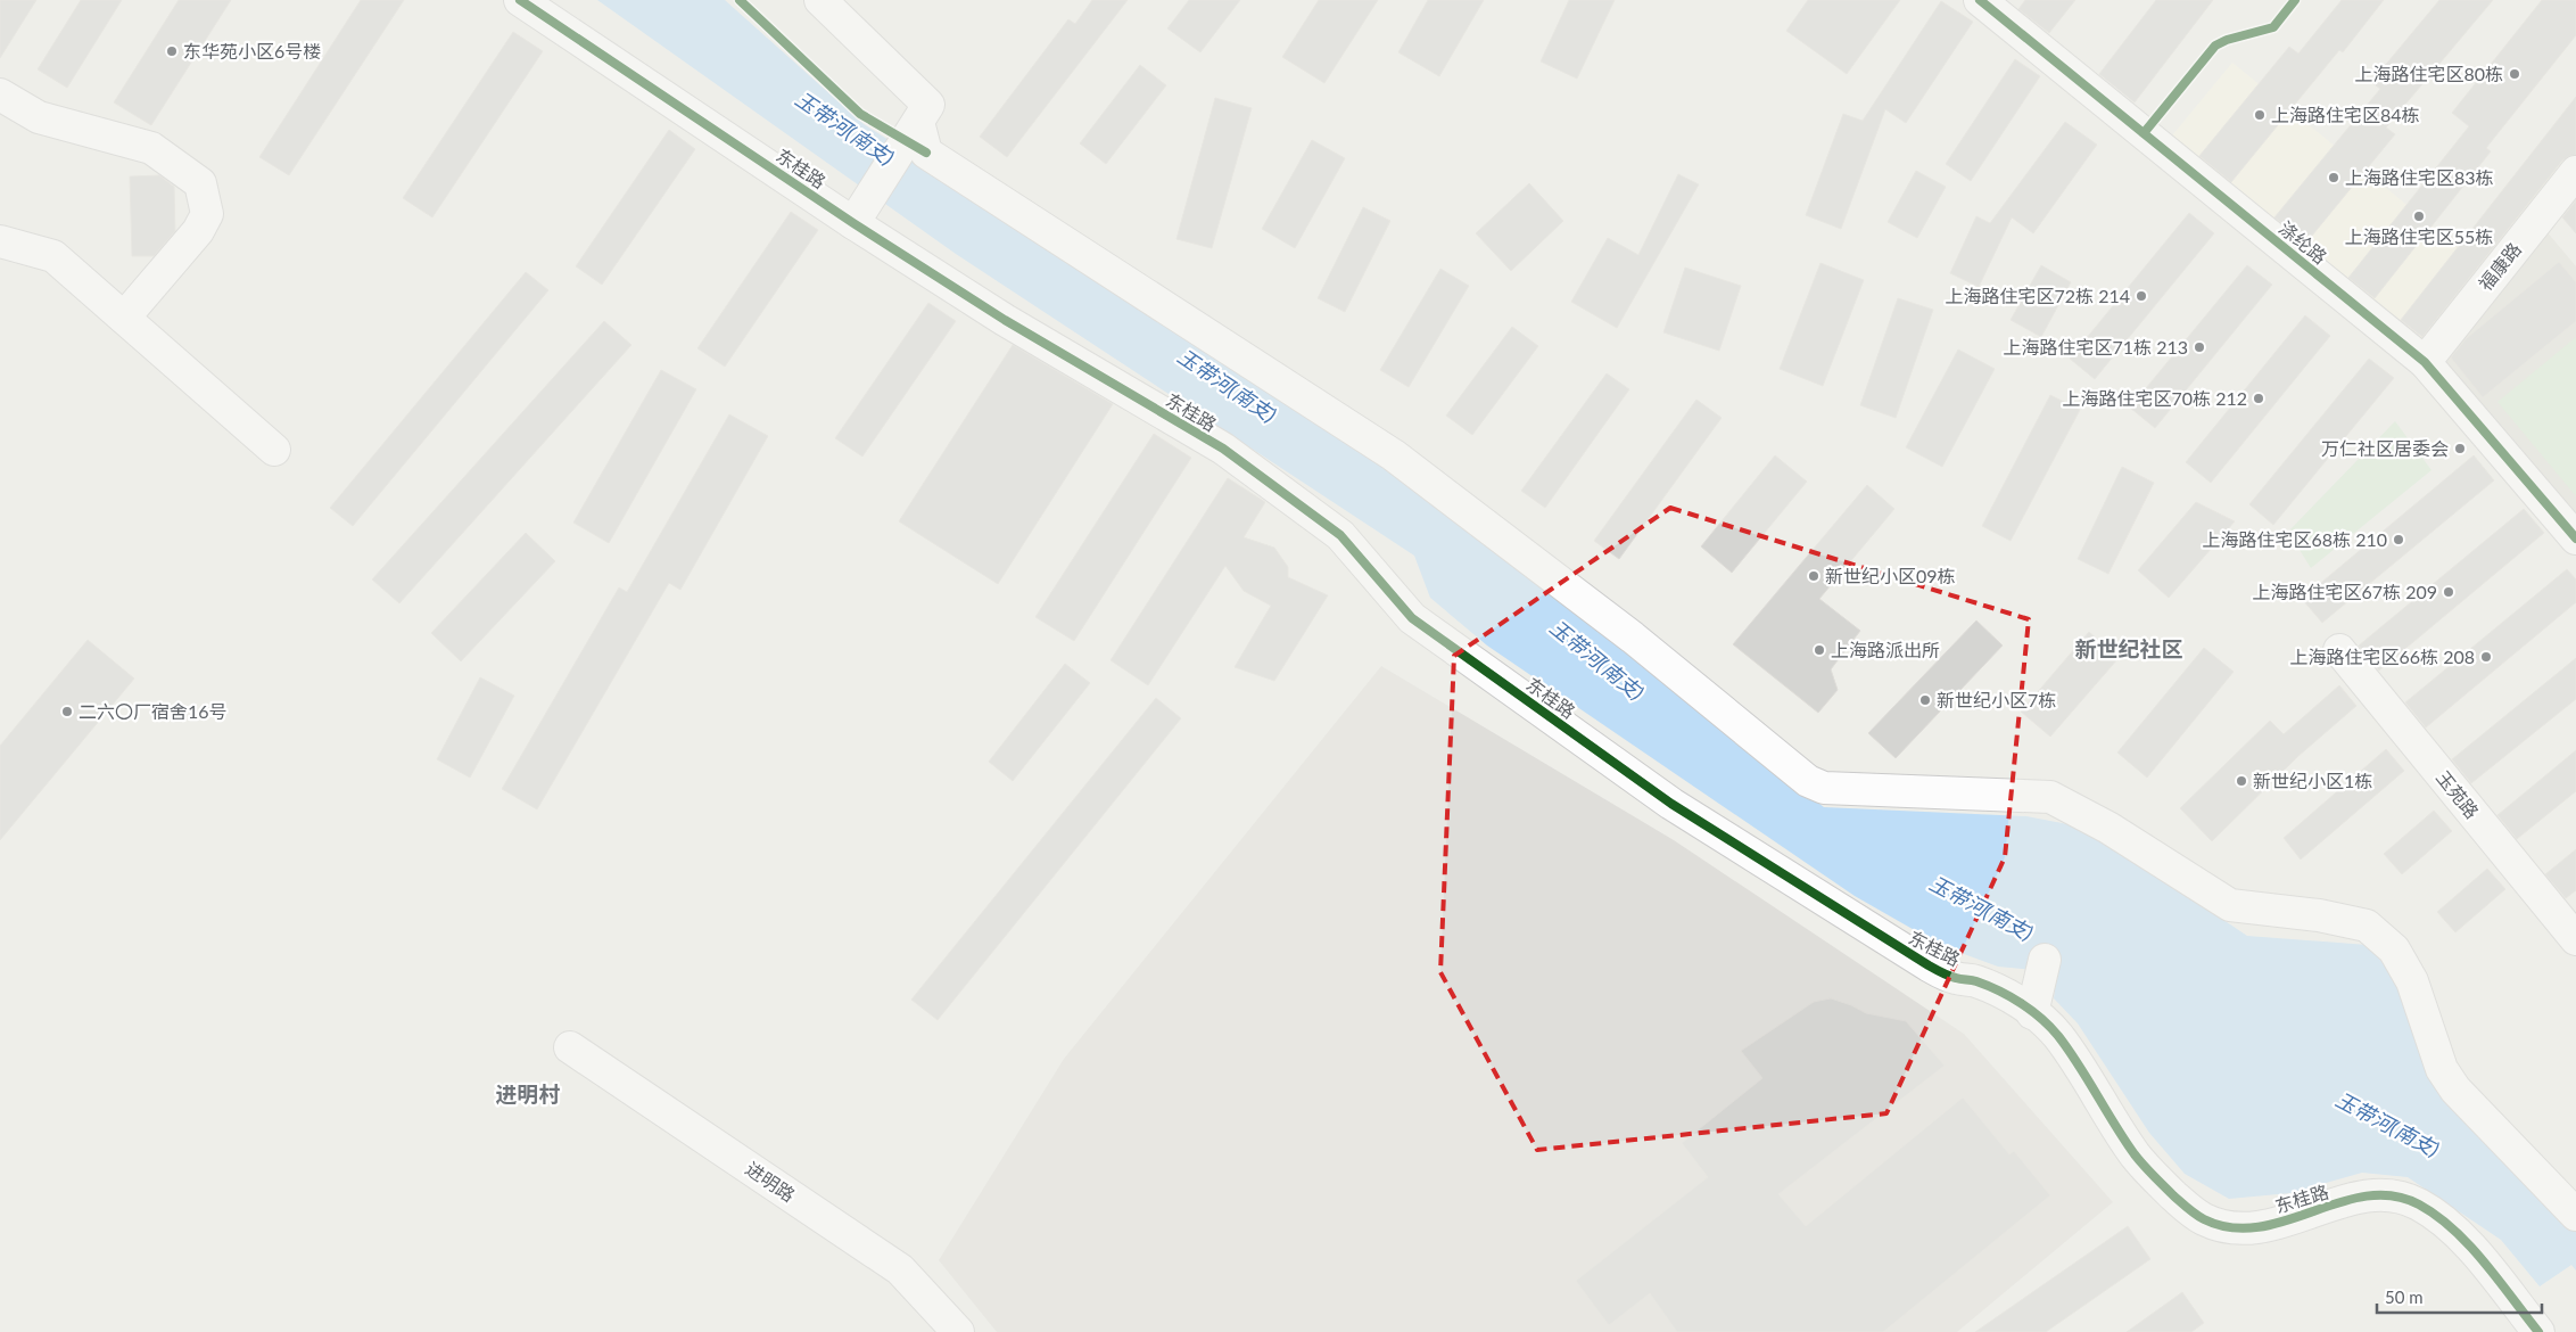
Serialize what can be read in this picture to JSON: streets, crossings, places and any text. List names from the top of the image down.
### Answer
{
  "streets": {
    "street": [
      "东桂路",
      "涤纶路",
      "福康路",
      "玉苑路",
      "进明路"
    ]
  },
  "crossings": [
    ["涤纶路", "福康路"]
  ],
  "districts": ["新世纪社区", "进明村"],
  "water": ["玉带河(南支)"],
  "places": [
    "东华苑小区6号楼",
    "上海路住宅区80栋",
    "上海路住宅区84栋",
    "上海路住宅区83栋",
    "上海路住宅区55栋",
    "上海路住宅区72栋 214",
    "上海路住宅区71栋 213",
    "上海路住宅区70栋 212",
    "万仁社区居委会",
    "上海路住宅区68栋 210",
    "新世纪小区09栋",
    "上海路住宅区67栋 209",
    "上海路派出所",
    "上海路住宅区66栋 208",
    "新世纪小区7栋",
    "二六〇厂宿舍16号",
    "新世纪小区1栋"
  ],
  "scale_bar": "50 m"
}
